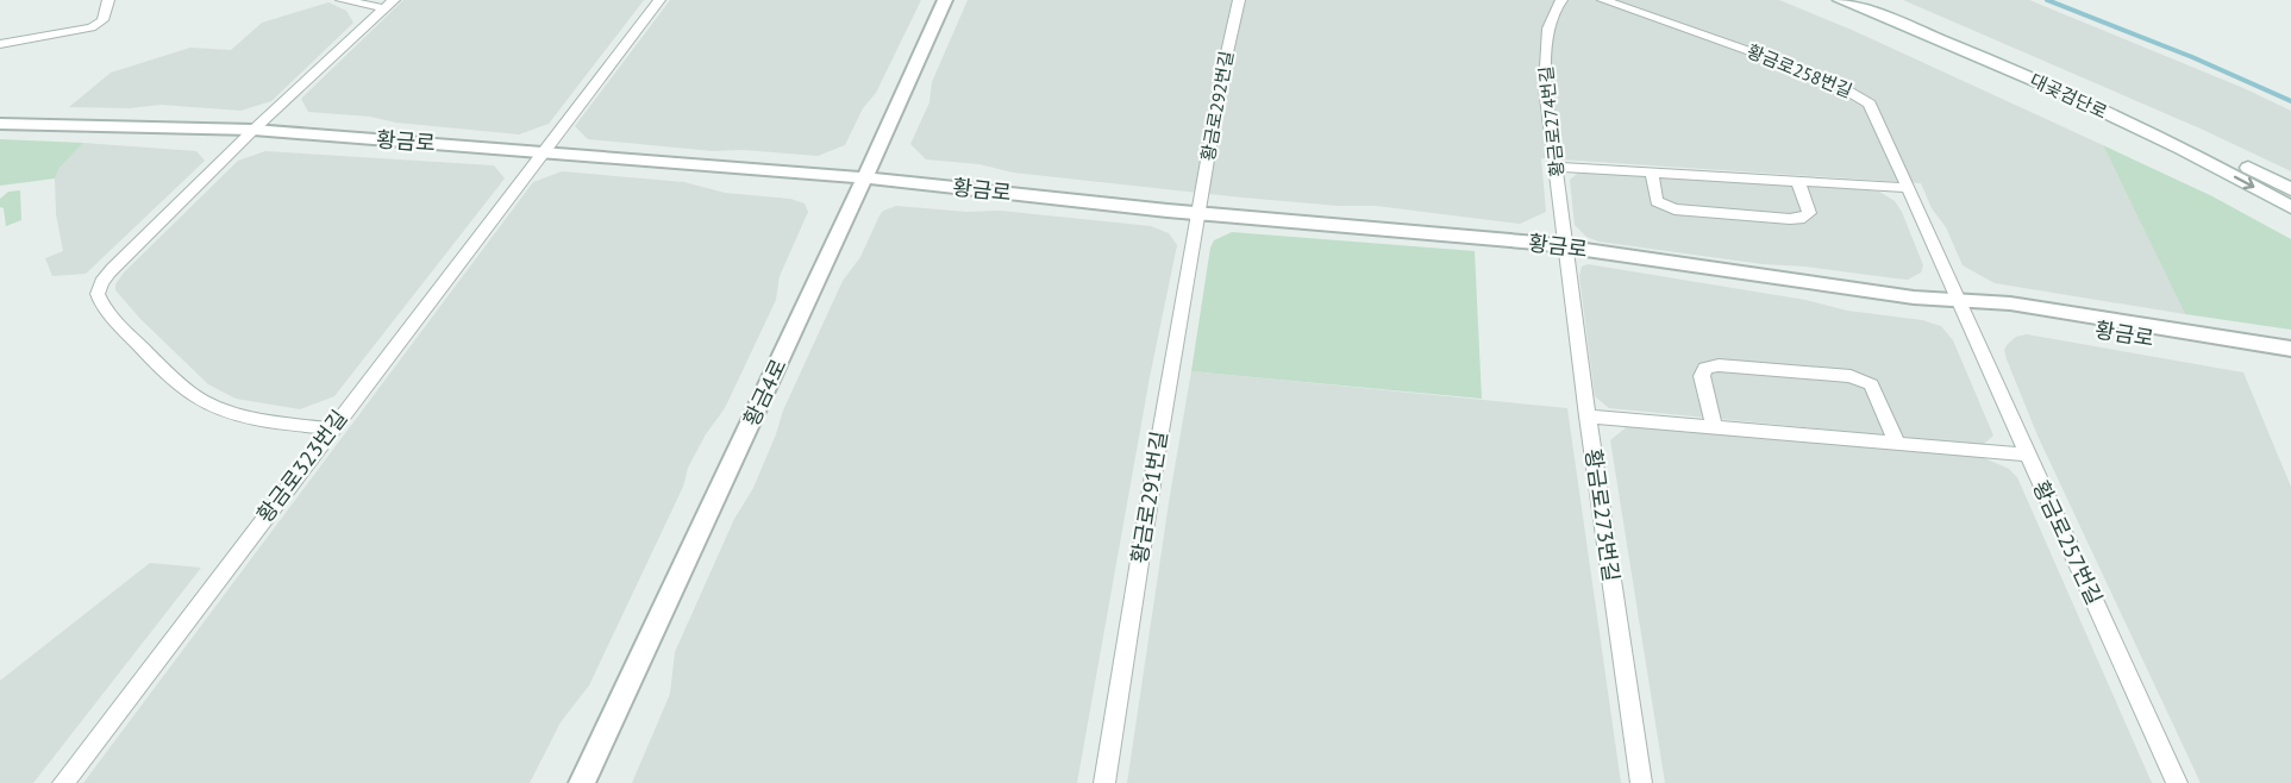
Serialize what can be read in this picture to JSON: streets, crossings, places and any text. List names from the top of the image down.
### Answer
{
  "streets": {
    "main road": ["대곶검단로"],
    "street": [
      "황금로258번길",
      "황금로292번길",
      "황금로274번길",
      "황금로",
      "황금4로",
      "황금로323번길",
      "황금로291번길",
      "황금로273번길",
      "황금로257번길"
    ]
  },
  "crossings": [
    ["황금로258번길", "황금로"],
    ["황금로258번길", "황금로257번길"],
    ["황금로292번길", "황금로"],
    ["황금로292번길", "황금로291번길"],
    ["황금로274번길", "황금로"],
    ["황금로274번길", "황금로273번길"],
    ["황금로", "황금4로"],
    ["황금로", "황금로323번길"],
    ["황금로", "황금로291번길"],
    ["황금로", "황금로273번길"],
    ["황금로", "황금로257번길"]
  ]
}
